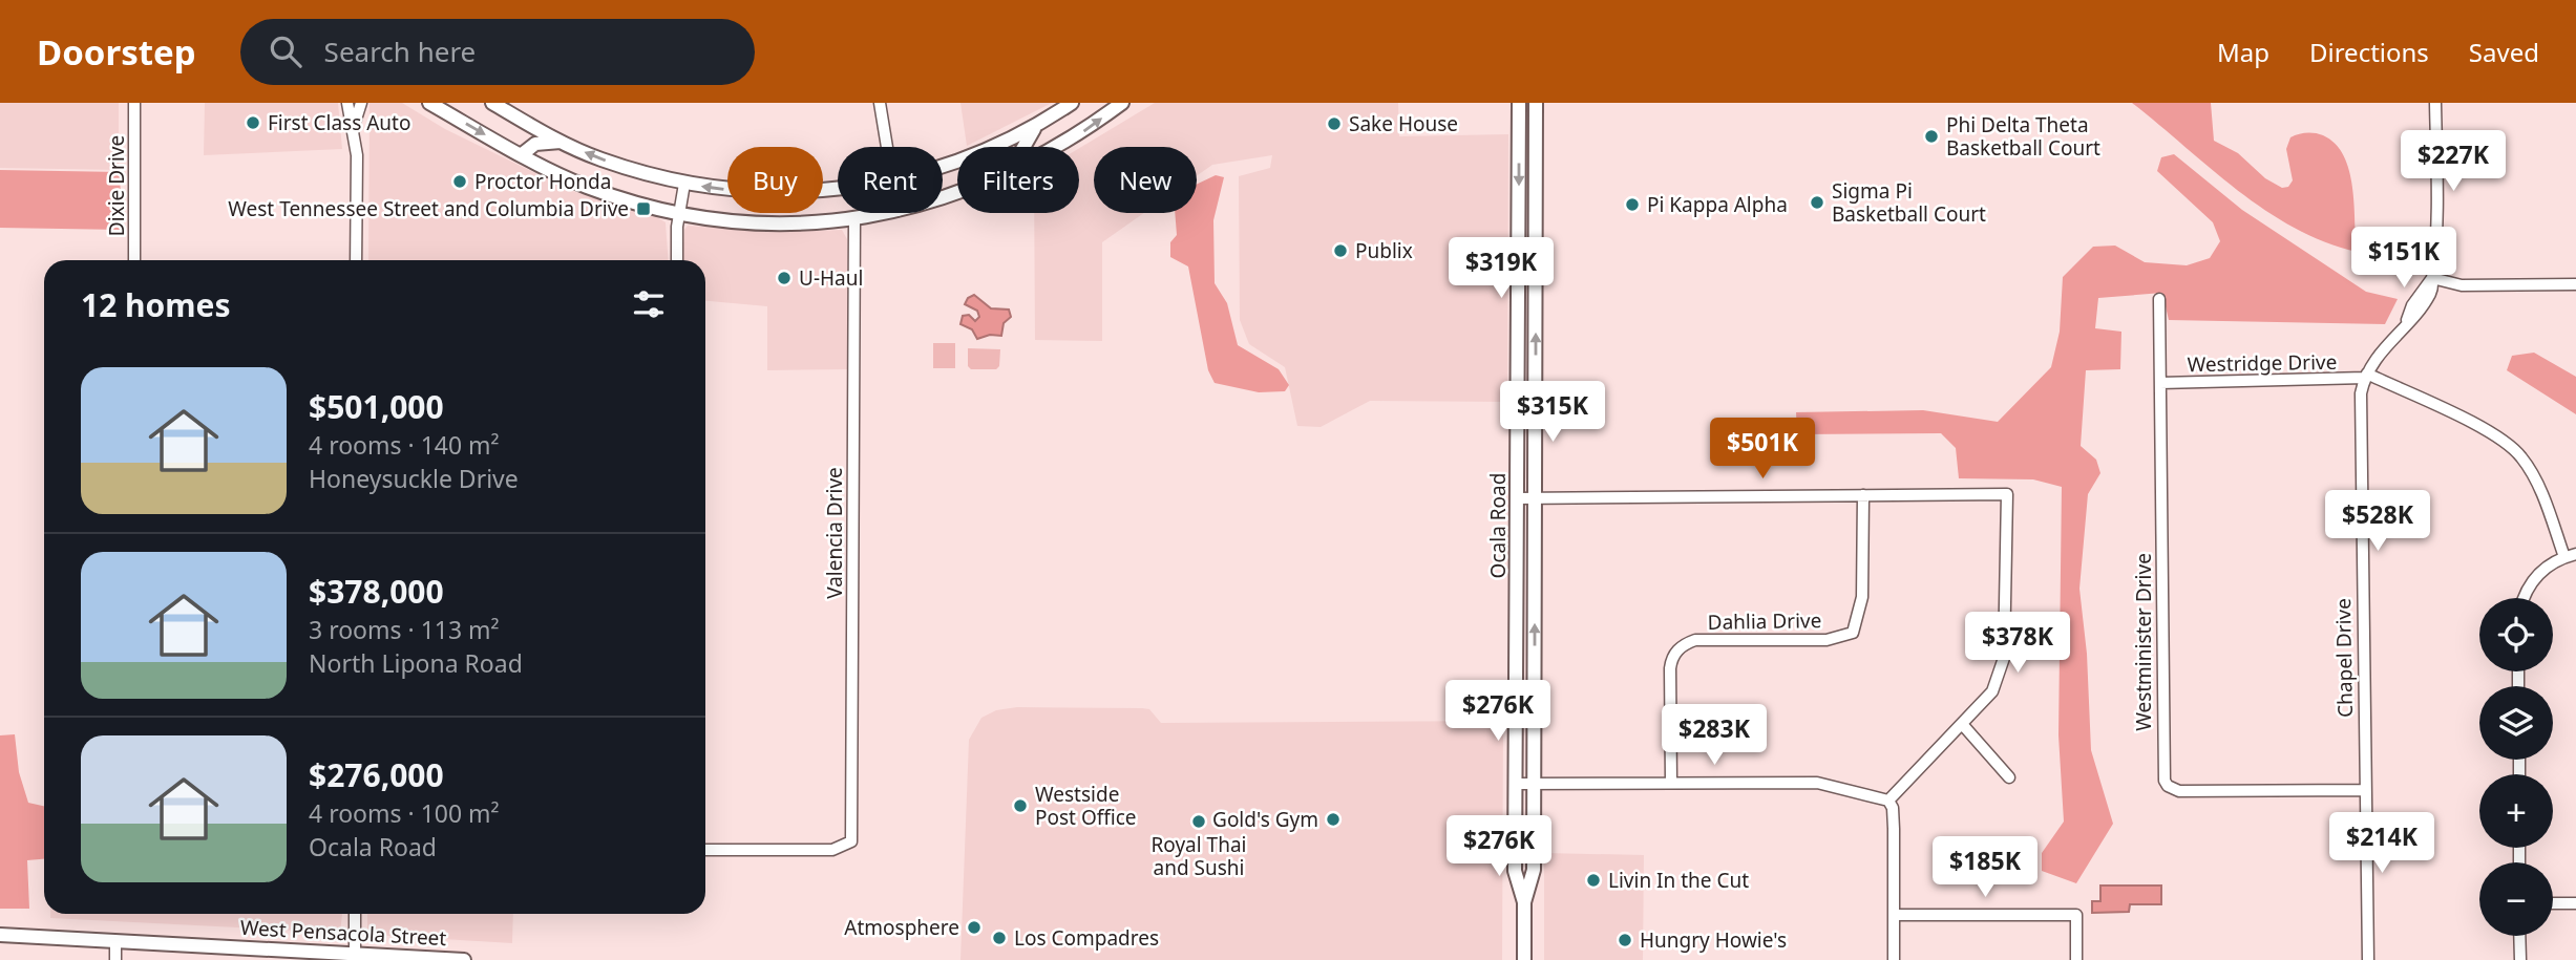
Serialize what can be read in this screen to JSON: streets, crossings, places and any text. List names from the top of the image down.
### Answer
{
  "streets": {
    "main road": ["Ocala Road", "West Pensacola Street"],
    "street": [
      "Dixie Drive",
      "Westridge Drive",
      "Valencia Drive",
      "Dahlia Drive",
      "Westminister Drive",
      "Chapel Drive"
    ]
  },
  "crossings": [
    ["Westridge Drive", "Westminister Drive"],
    ["Westridge Drive", "Chapel Drive"],
    ["Westminister Drive", "Chapel Drive"]
  ],
  "places": {
    "other": [
      "First Class Auto",
      "Sake House",
      "Phi Delta Theta Basketball Court",
      "Proctor Honda",
      "Sigma Pi Basketball Court",
      "Pi Kappa Alpha",
      "Publix",
      "U-Haul",
      "Westside Post Office",
      "Gold's Gym",
      "Royal Thai and Sushi",
      "Livin In the Cut",
      "Atmosphere",
      "Los Compadres",
      "Hungry Howie's"
    ],
    "transit": ["West Tennessee Street and Columbia Drive"]
  },
  "page": {
    "header": "Doorstep",
    "search": "Search here",
    "nav": ["Map", "Directions", "Saved"],
    "price": [
      "$227K",
      "$151K",
      "$319K",
      "$315K",
      "$501K",
      "$528K",
      "$378K",
      "$276K",
      "$283K",
      "$214K",
      "$276K",
      "$185K"
    ],
    "chip": [
      "Buy",
      "Rent",
      "Filters",
      "New"
    ],
    "heading": "12 homes",
    "list": [
      {
        "name": "$501,000",
        "note": "4 rooms · 140 m² · Honeysuckle Drive"
      },
      {
        "name": "$378,000",
        "note": "3 rooms · 113 m² · North Lipona Road"
      },
      {
        "name": "$276,000",
        "note": "4 rooms · 100 m² · Ocala Road"
      }
    ],
    "map_buttons": ["+", "−"]
  }
}
